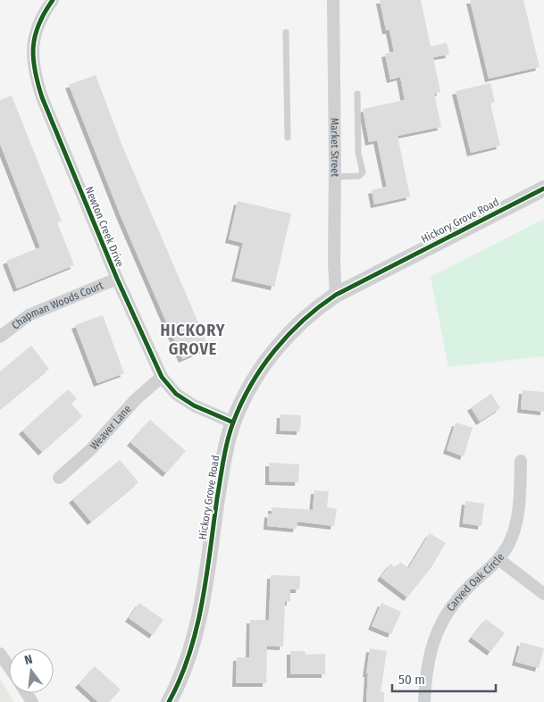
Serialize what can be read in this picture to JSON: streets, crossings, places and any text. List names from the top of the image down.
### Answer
{
  "streets": {
    "street": [
      "Market Street",
      "Hickory Grove Road",
      "Newton Creek Drive",
      "Chapman Woods Court",
      "Weaver Lane",
      "Carved Oak Circle"
    ]
  },
  "crossings": [
    ["Market Street", "Hickory Grove Road"],
    ["Hickory Grove Road", "Newton Creek Drive"],
    ["Newton Creek Drive", "Chapman Woods Court"],
    ["Newton Creek Drive", "Weaver Lane"]
  ],
  "districts": ["HICKORY GROVE"],
  "scale_bar": "50 m",
  "north": "top"
}
